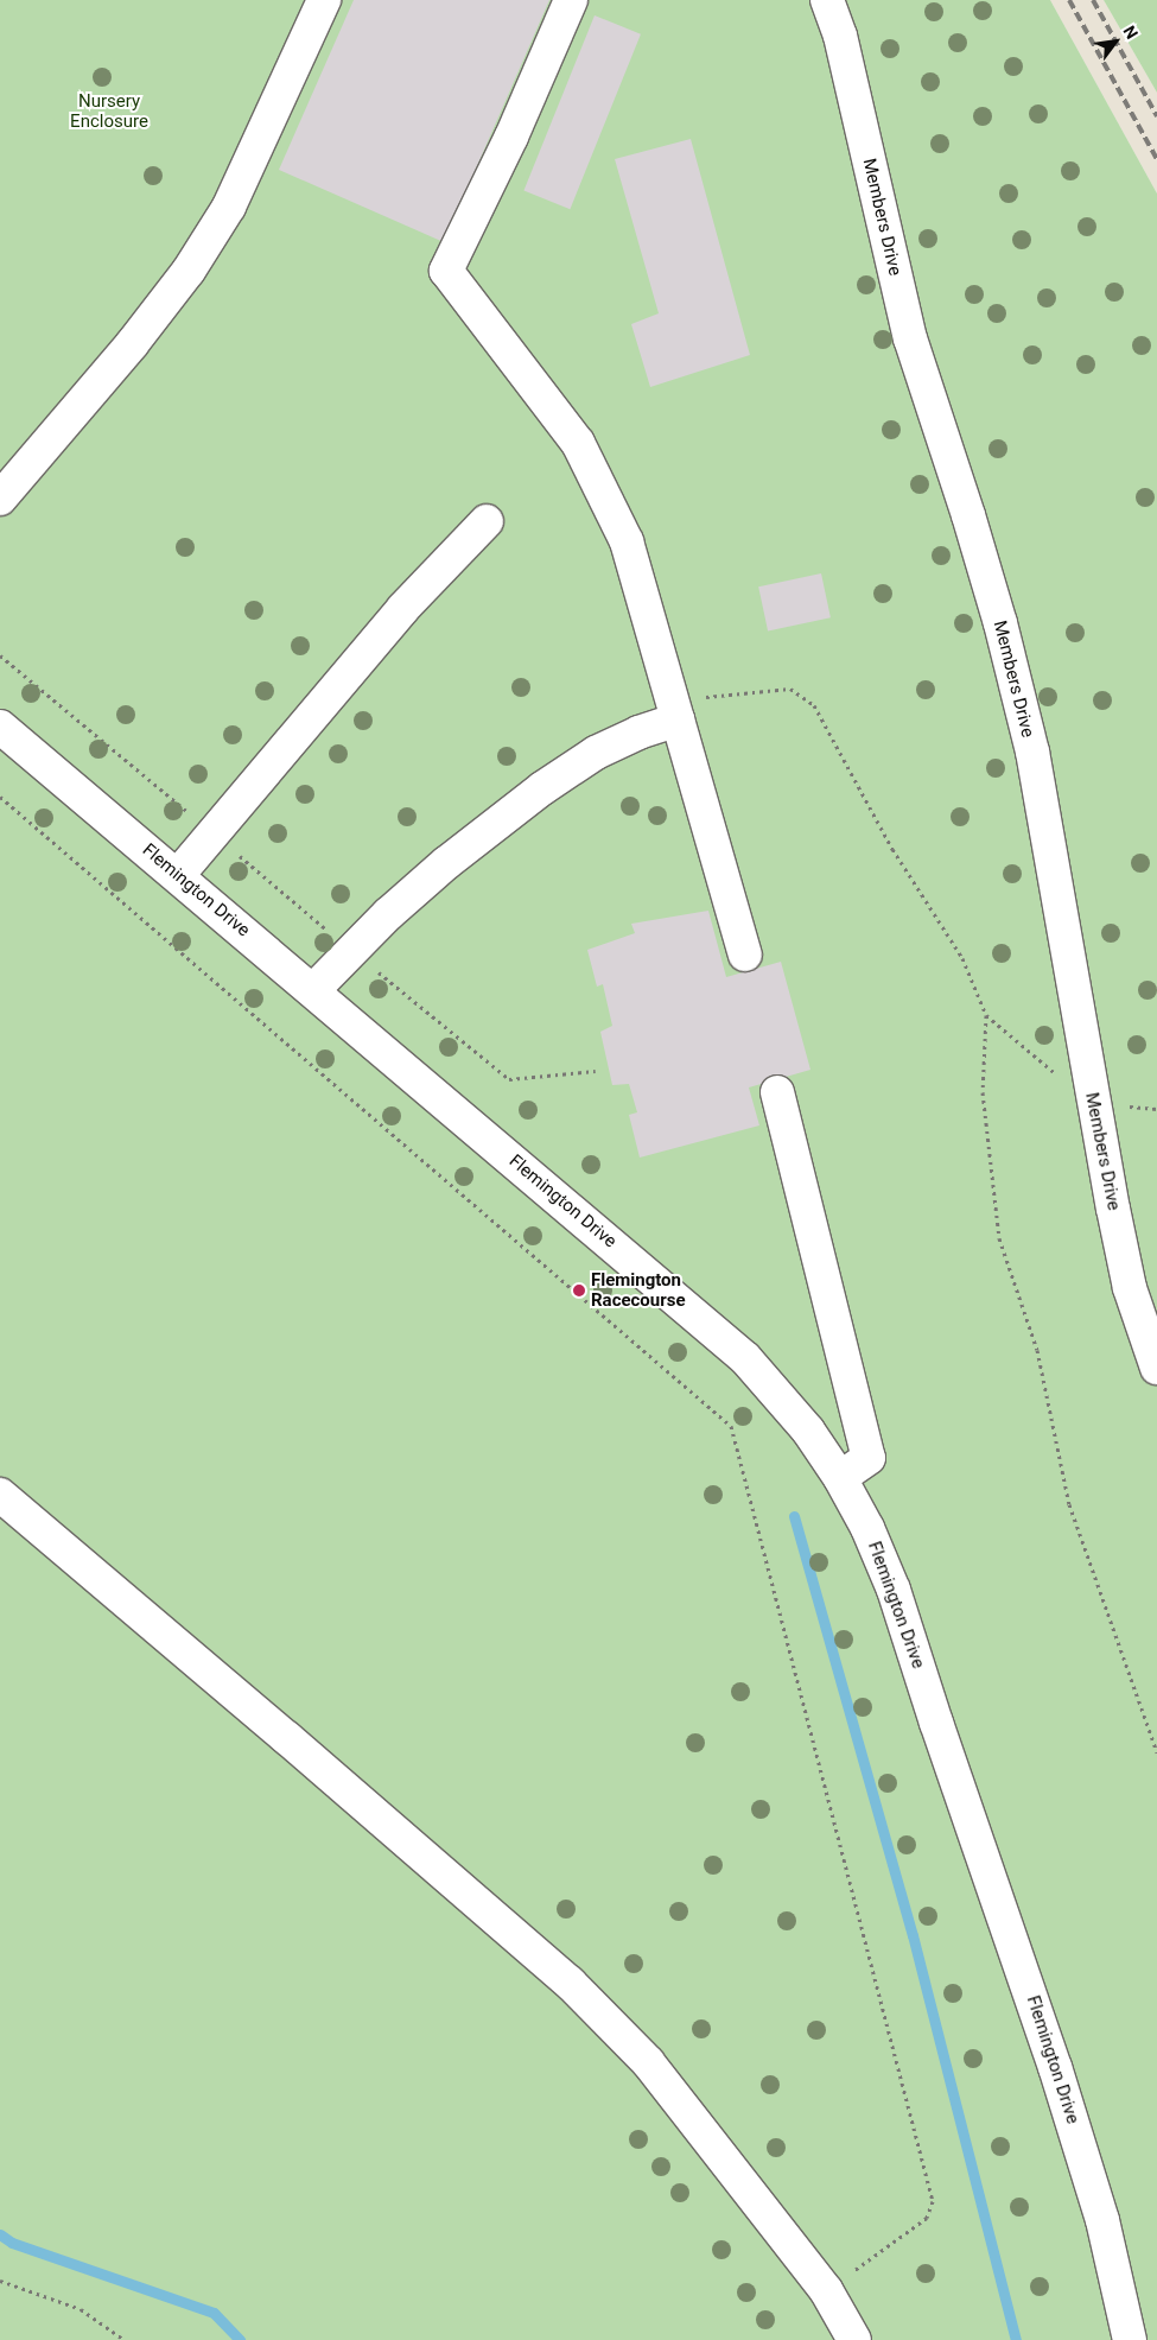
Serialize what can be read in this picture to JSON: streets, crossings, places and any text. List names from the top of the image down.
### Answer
{
  "streets": {
    "lane": ["Members Drive", "Flemington Drive"]
  },
  "parks": ["Nursery Enclosure"],
  "places": ["Flemington Racecourse"],
  "north": "top right"
}
